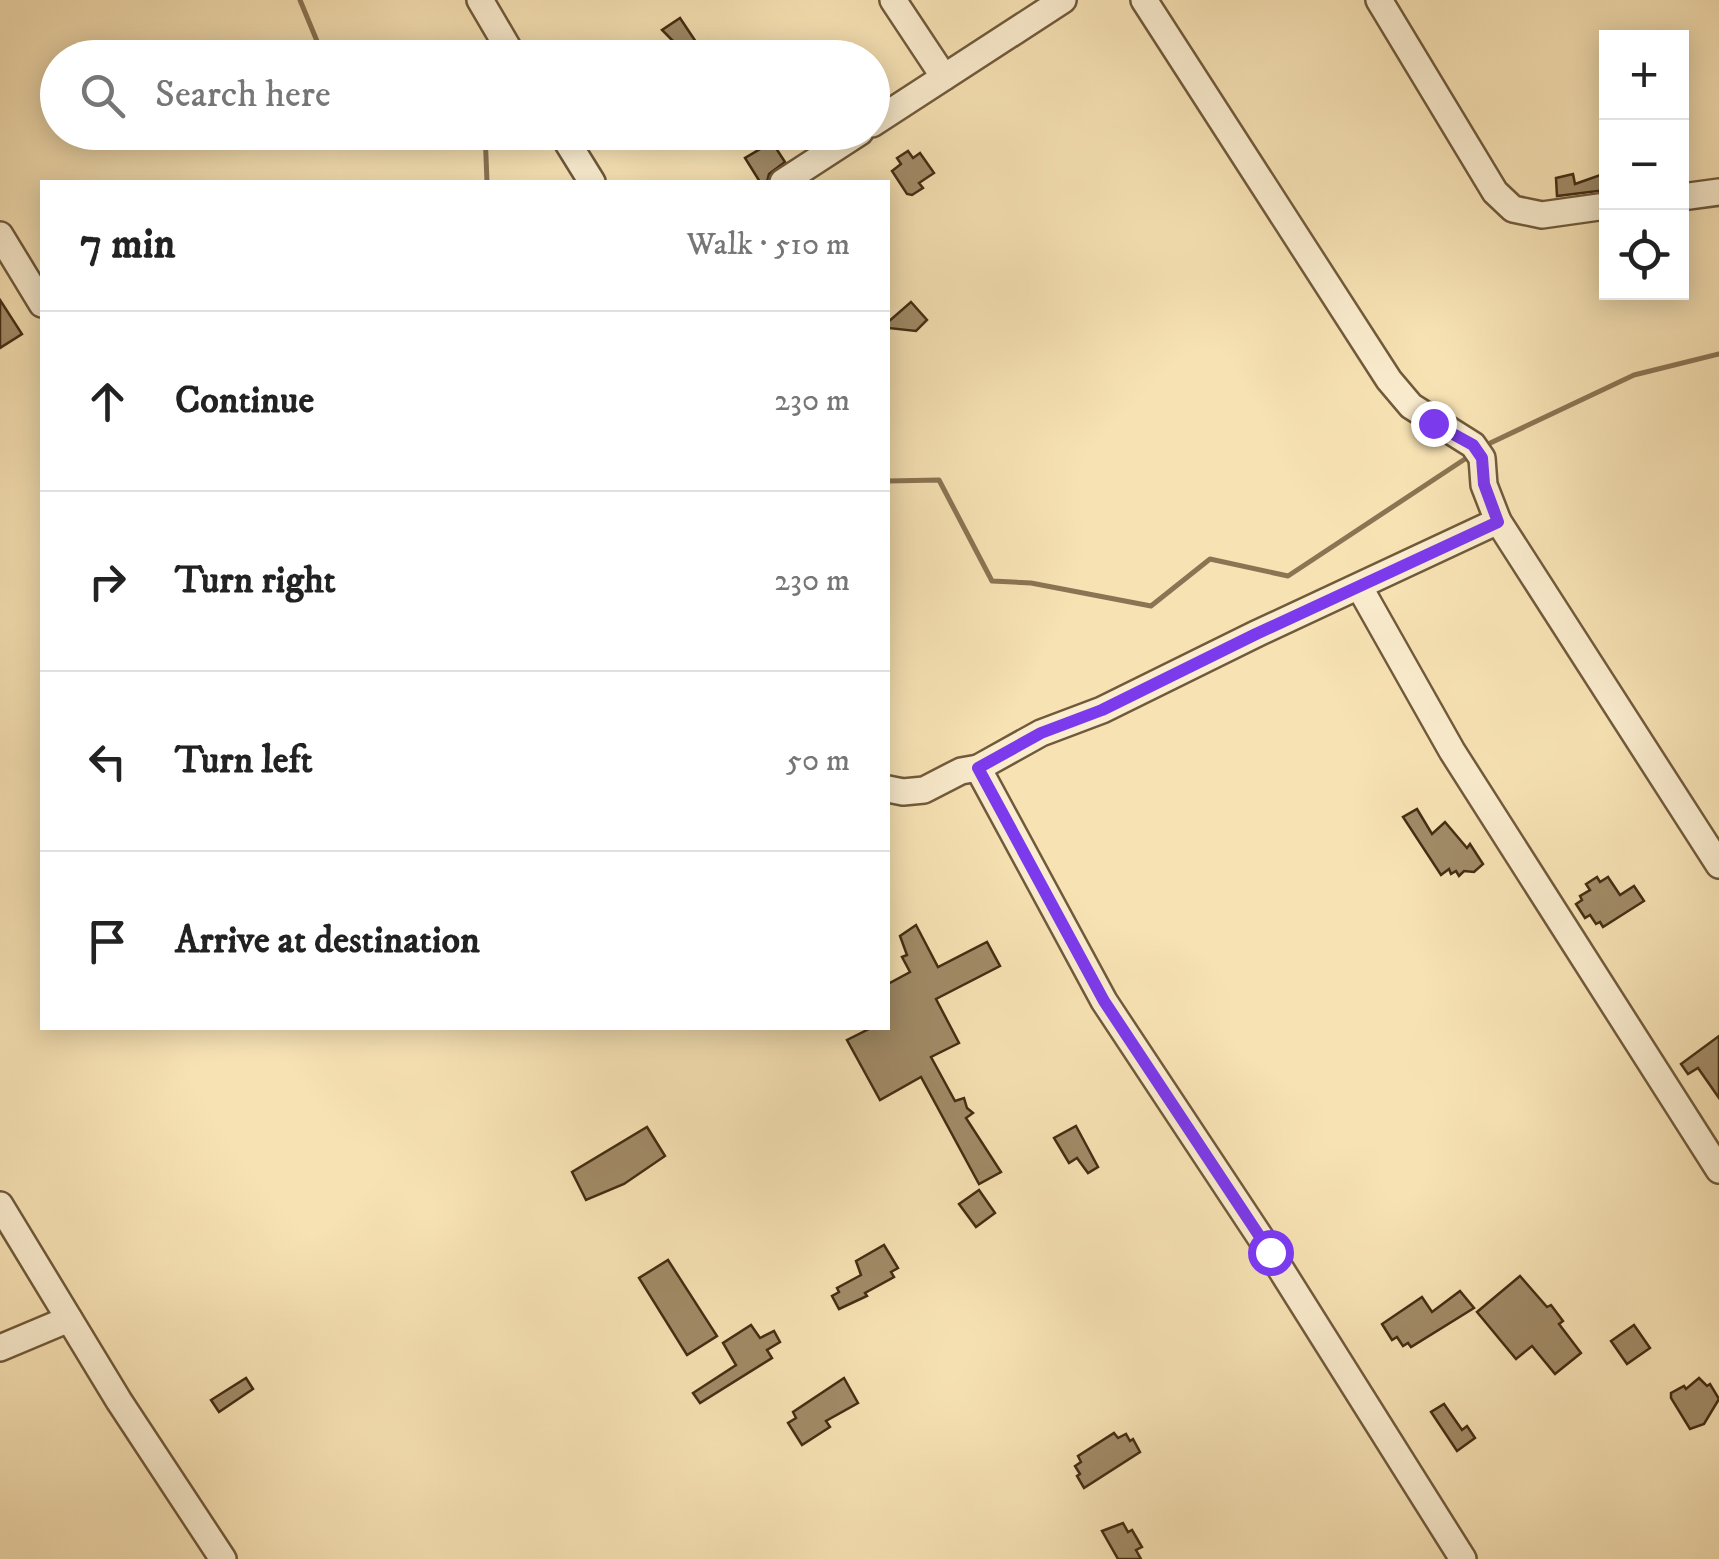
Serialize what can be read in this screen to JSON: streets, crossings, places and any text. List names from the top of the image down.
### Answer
{
  "page": {
    "map_buttons": ["+", "−"],
    "search": "Search here",
    "heading": ["7 min", "Walk · 510 m"],
    "list": [
      ["Continue", "230 m"],
      ["Turn right", "230 m"],
      ["Turn left", "50 m"],
      "Arrive at destination"
    ]
  }
}
